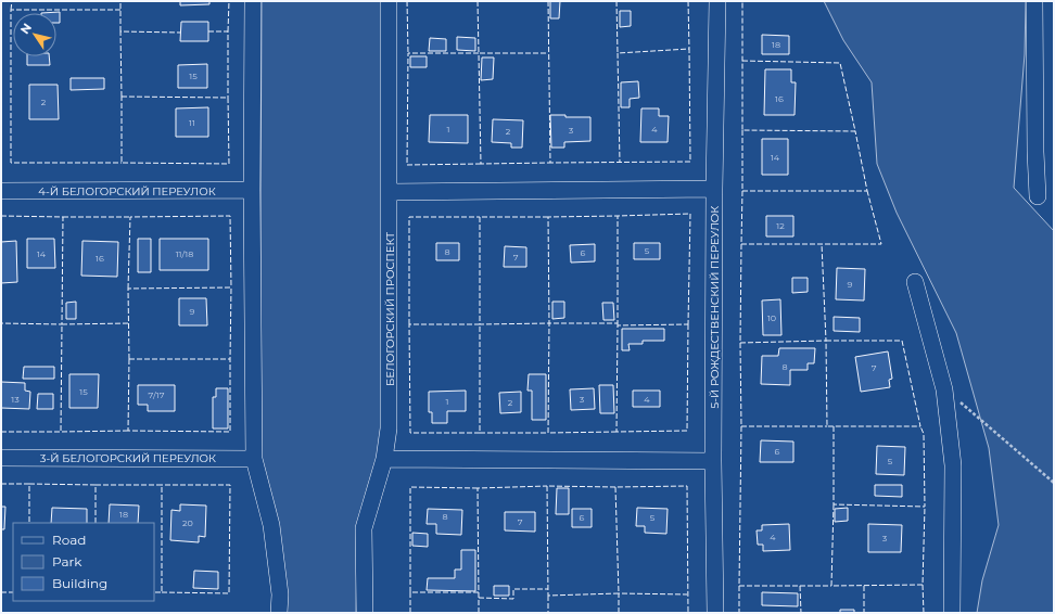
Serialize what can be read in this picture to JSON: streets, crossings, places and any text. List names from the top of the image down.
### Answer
{
  "streets": {
    "street": [
      "4-Й БЕЛОГОРСКИЙ ПЕРЕУЛОК",
      "5-Й РОЖДЕСТВЕНСКИЙ ПЕРЕУЛОК",
      "БЕЛОГОРСКИЙ ПРОСПЕКТ",
      "3-Й БЕЛОГОРСКИЙ ПЕРЕУЛОК"
    ]
  },
  "house_numbers": [
    "18",
    "15",
    "16",
    "2",
    "11",
    "1",
    "4",
    "3",
    "2",
    "14",
    "12",
    "5",
    "8",
    "6",
    "14",
    "11/18",
    "7",
    "16",
    "9",
    "9",
    "10",
    "8",
    "7",
    "15",
    "7/17",
    "13",
    "3",
    "4",
    "1",
    "2",
    "6",
    "5",
    "18",
    "8",
    "6",
    "5",
    "7",
    "20",
    "4",
    "3"
  ],
  "legend": ["Road", "Park", "Building"],
  "north": "top left"
}
